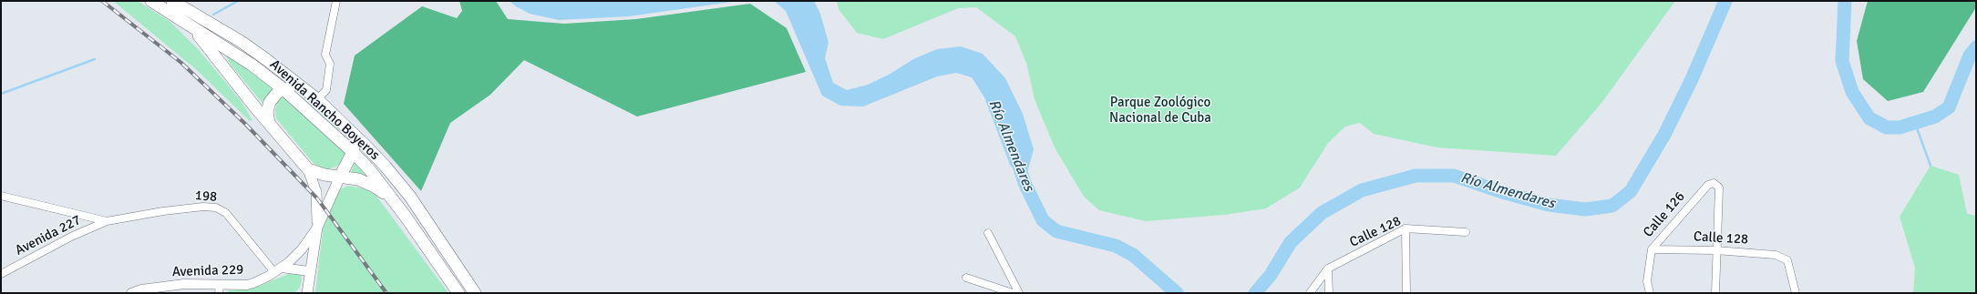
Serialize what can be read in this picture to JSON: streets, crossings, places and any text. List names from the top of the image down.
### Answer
{
  "streets": {
    "highway": ["Avenida Rancho Boyeros"],
    "street": [
      "198",
      "Calle 126",
      "Calle 128",
      "Avenida 227",
      "Avenida 229"
    ]
  },
  "crossings": [
    ["198", "Avenida 227"],
    ["198", "Avenida 229"],
    ["Calle 126", "Calle 128"]
  ],
  "water": ["Río Almendares"],
  "parks": ["Parque Zoológico Nacional de Cuba"]
}
